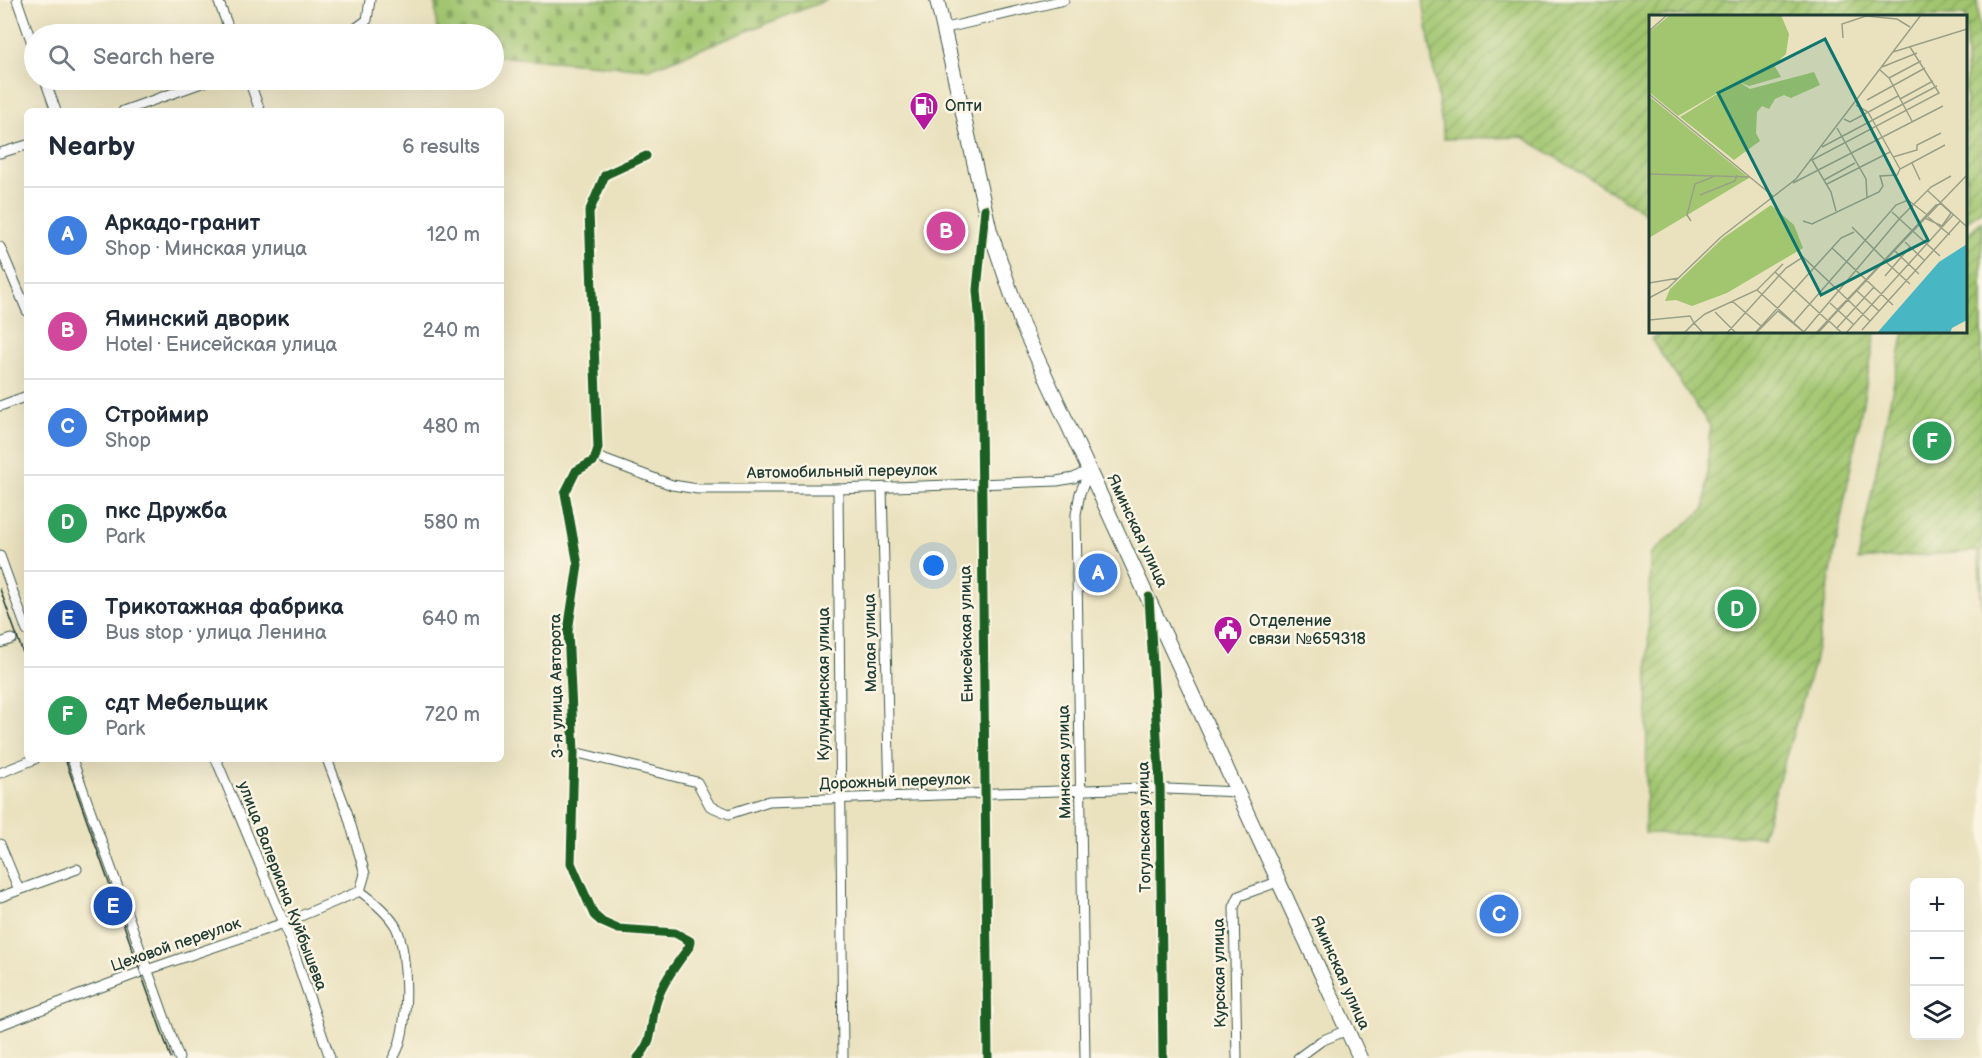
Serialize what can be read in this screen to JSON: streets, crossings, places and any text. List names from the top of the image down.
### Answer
{
  "streets": {
    "main road": ["Яминская улица"],
    "street": [
      "Автомобильный переулок",
      "Енисейская улица",
      "Малая улица",
      "Кулундинская улица",
      "3-я улица Авторота",
      "Минская улица",
      "Дорожный переулок",
      "Тогульская улица",
      "улица Валериана Куйбышева",
      "Цеховой переулок",
      "Курская улица"
    ]
  },
  "crossings": [
    ["Автомобильный переулок", "Яминская улица"],
    ["Автомобильный переулок", "Енисейская улица"],
    ["Автомобильный переулок", "Малая улица"],
    ["Автомобильный переулок", "Кулундинская улица"],
    ["Автомобильный переулок", "3-я улица Авторота"],
    ["Автомобильный переулок", "Минская улица"],
    ["Яминская улица", "Енисейская улица"],
    ["Яминская улица", "Минская улица"],
    ["Яминская улица", "Дорожный переулок"],
    ["Яминская улица", "Тогульская улица"],
    ["Яминская улица", "Курская улица"],
    ["Енисейская улица", "Дорожный переулок"],
    ["Малая улица", "Дорожный переулок"],
    ["Кулундинская улица", "Дорожный переулок"],
    ["3-я улица Авторота", "Дорожный переулок"],
    ["Минская улица", "Дорожный переулок"],
    ["Дорожный переулок", "Тогульская улица"],
    ["улица Валериана Куйбышева", "Цеховой переулок"]
  ],
  "places": {
    "fuel station": ["Опти"],
    "public building": ["Отделение связи №659318"]
  },
  "page": {
    "search": "Search here",
    "heading": ["Nearby", "6 results"],
    "list": [
      {
        "mark": "A",
        "name": "Аркадо-гранит",
        "note": "Shop · Минская улица",
        "value": "120 m"
      },
      {
        "mark": "B",
        "name": "Яминский дворик",
        "note": "Hotel · Енисейская улица",
        "value": "240 m"
      },
      {
        "mark": "C",
        "name": "Строймир",
        "note": "Shop",
        "value": "480 m"
      },
      {
        "mark": "D",
        "name": "пкс Дружба",
        "note": "Park",
        "value": "580 m"
      },
      {
        "mark": "E",
        "name": "Трикотажная фабрика",
        "note": "Bus stop · улица Ленина",
        "value": "640 m"
      },
      {
        "mark": "F",
        "name": "сдт Мебельщик",
        "note": "Park",
        "value": "720 m"
      }
    ],
    "pins": [
      "B",
      "F",
      "A",
      "D",
      "E",
      "C"
    ],
    "map_buttons": ["+", "−"]
  }
}
